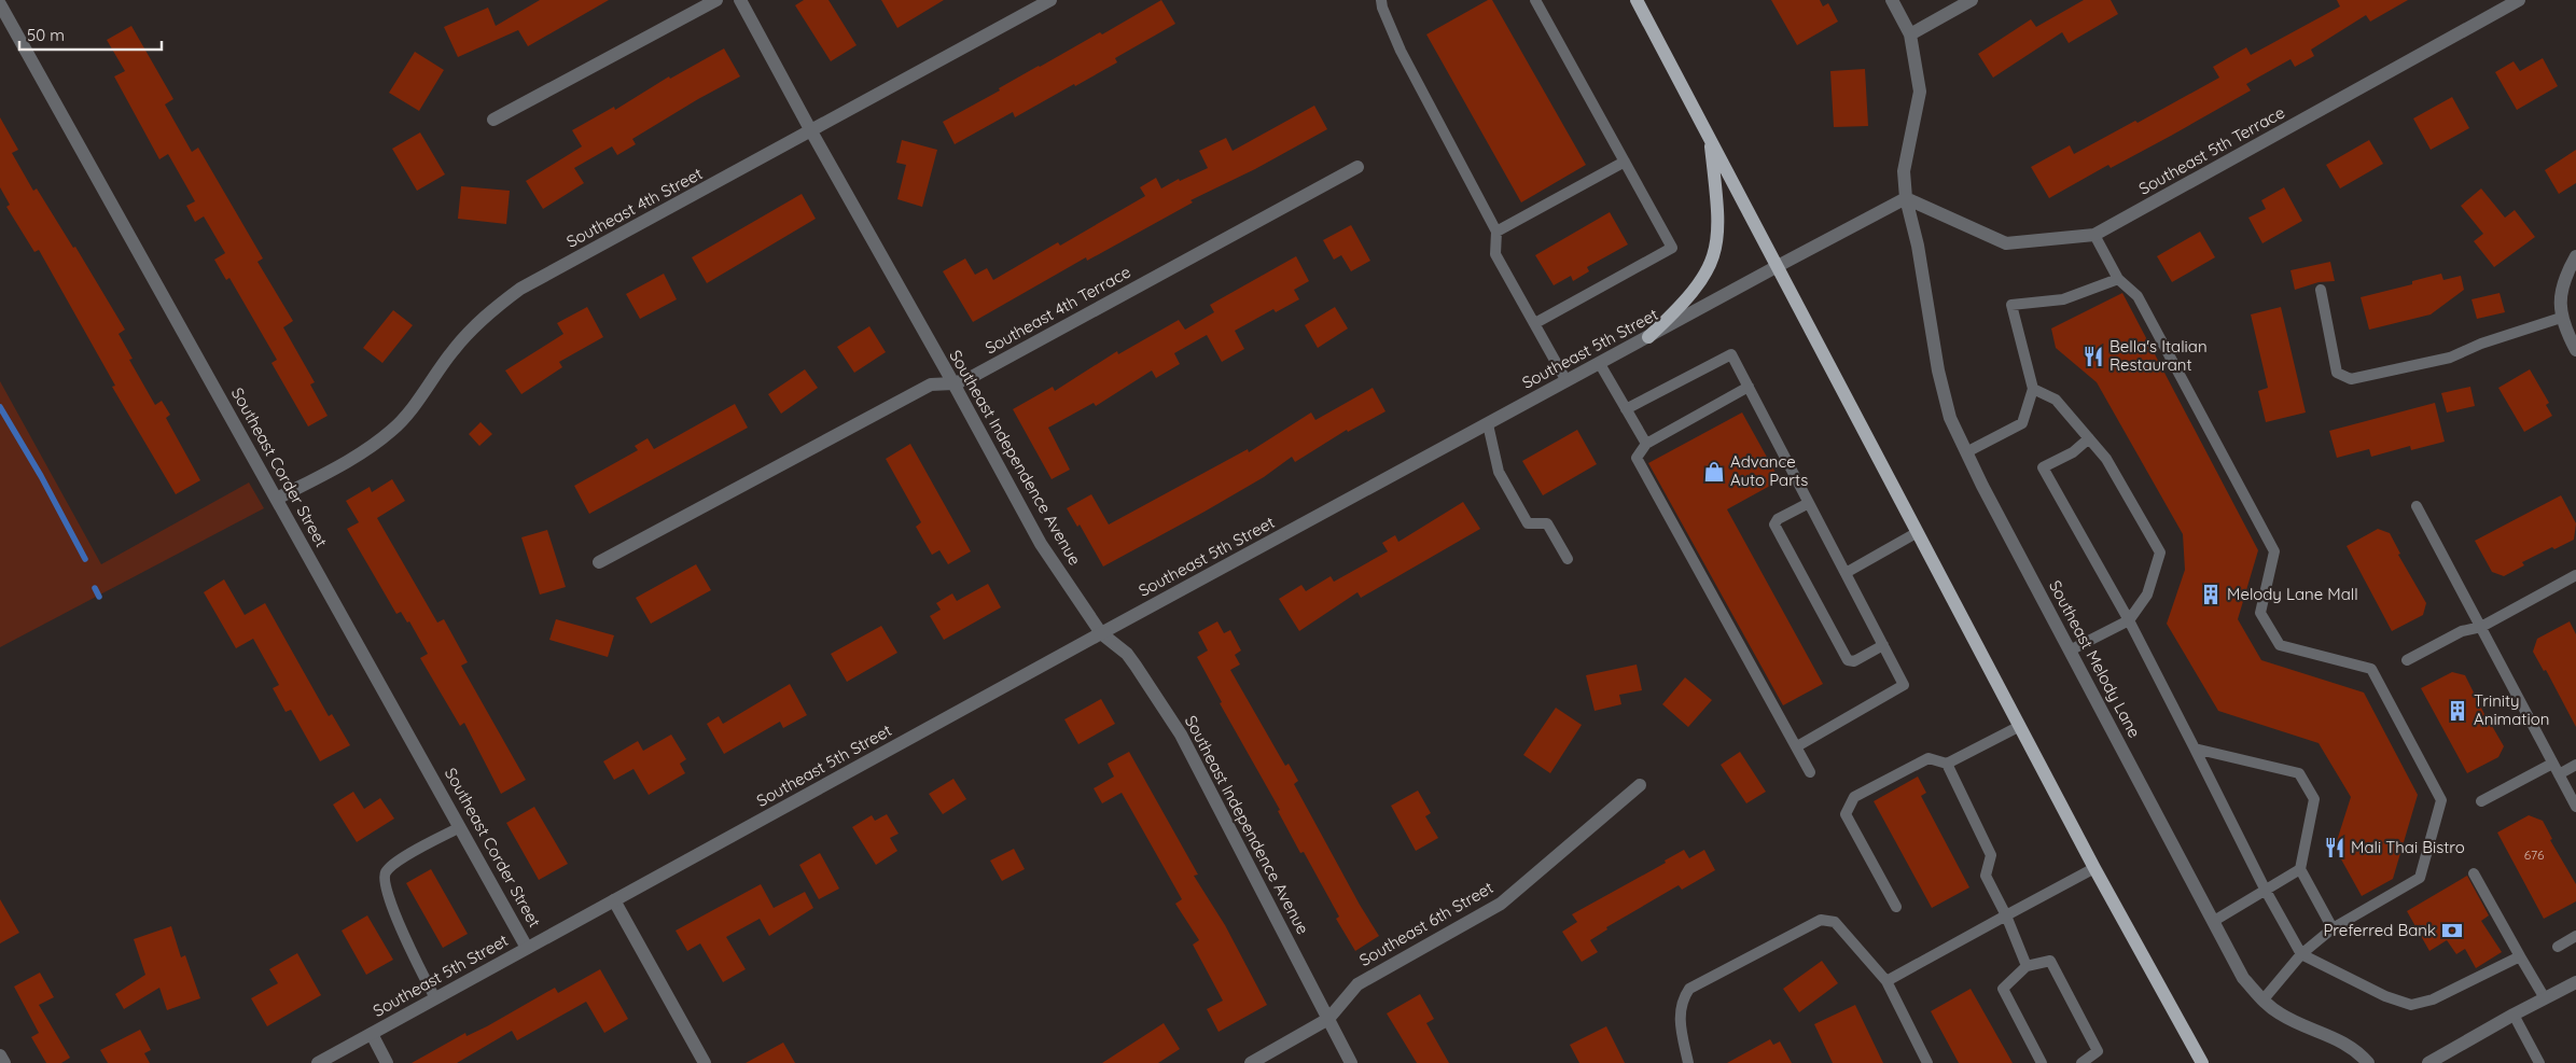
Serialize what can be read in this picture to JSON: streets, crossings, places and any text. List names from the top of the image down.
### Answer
{
  "streets": {
    "street": [
      "Southeast 5th Terrace",
      "Southeast 4th Street",
      "Southeast 4th Terrace",
      "Southeast 5th Street",
      "Southeast Independence Avenue",
      "Southeast Corder Street",
      "Southeast Melody Lane",
      "Southeast 6th Street"
    ]
  },
  "crossings": [
    ["Southeast 5th Terrace", "Southeast 5th Street"],
    ["Southeast 5th Terrace", "Southeast Melody Lane"],
    ["Southeast 4th Street", "Southeast Independence Avenue"],
    ["Southeast 4th Street", "Southeast Corder Street"],
    ["Southeast 4th Terrace", "Southeast Independence Avenue"],
    ["Southeast 5th Street", "Southeast Independence Avenue"],
    ["Southeast 5th Street", "Southeast Corder Street"],
    ["Southeast 5th Street", "Southeast Melody Lane"],
    ["Southeast Independence Avenue", "Southeast 6th Street"]
  ],
  "places": {
    "restaurant": ["Bella's Italian Restaurant", "Mali Thai Bistro"],
    "shop": ["Advance Auto Parts"],
    "building": ["Melody Lane Mall", "Trinity Animation"],
    "bank": ["Preferred Bank"]
  },
  "house_numbers": ["676"],
  "scale_bar": "50 m"
}
